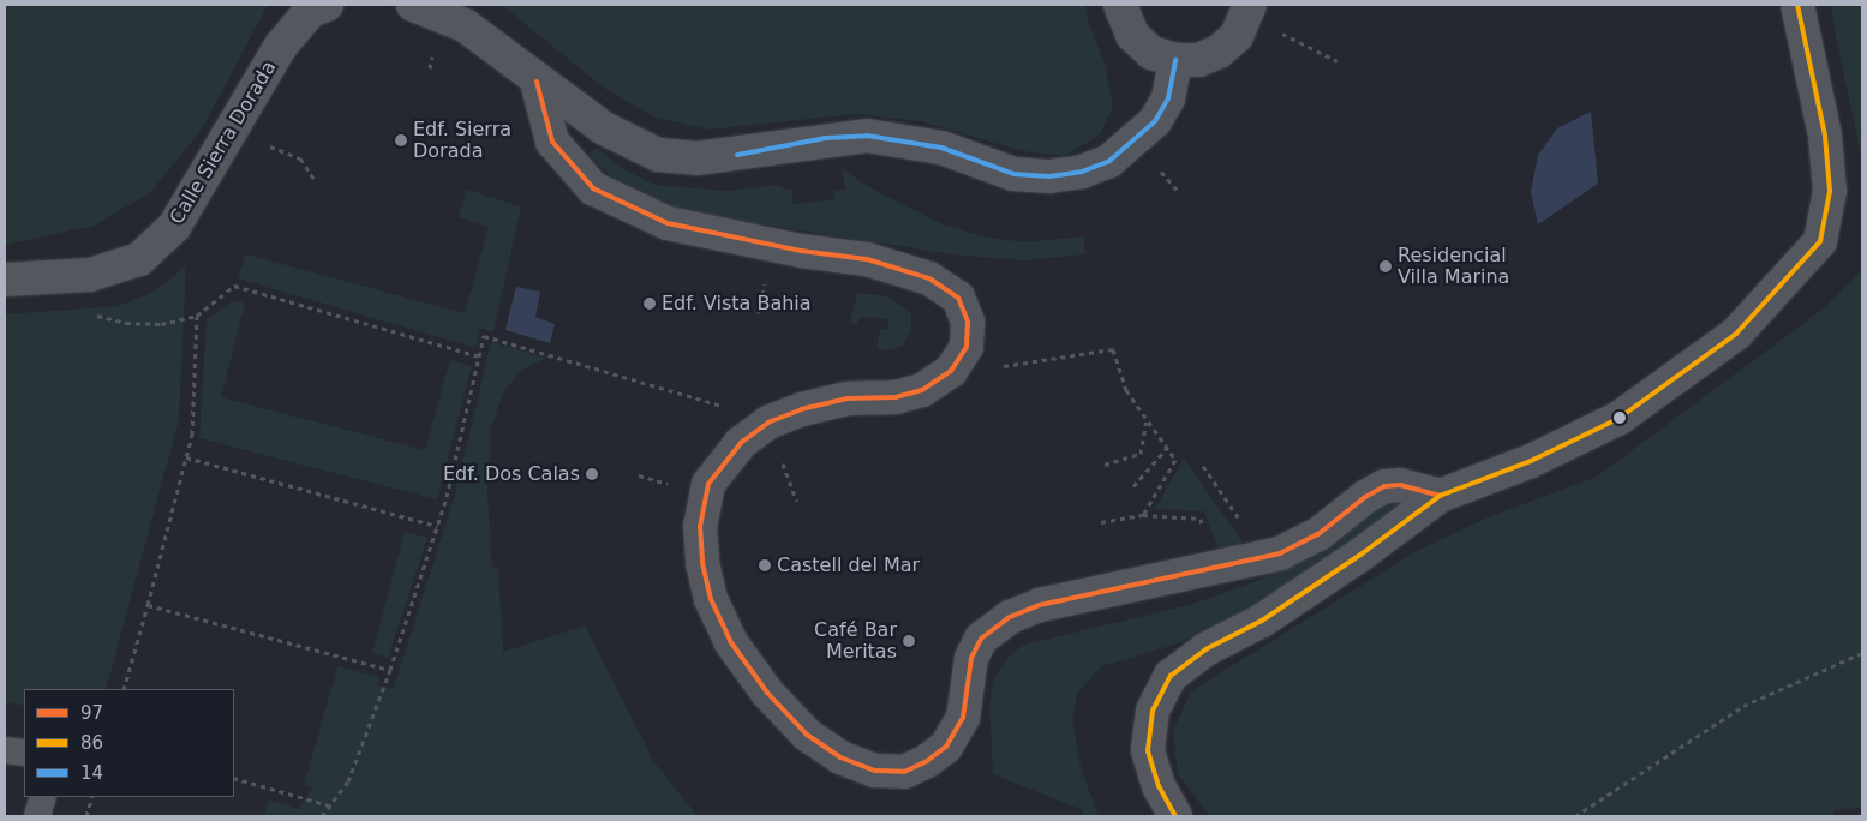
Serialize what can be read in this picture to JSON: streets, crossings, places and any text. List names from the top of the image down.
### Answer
{
  "streets": {
    "street": ["Calle Sierra Dorada"]
  },
  "places": [
    "Edf. Sierra Dorada",
    "Residencial Villa Marina",
    "Edf. Vista Bahia",
    "Edf. Dos Calas",
    "Castell del Mar",
    "Café Bar Meritas"
  ],
  "lines": ["transit line 86", "transit line 14", "transit line 97"],
  "legend": ["97", "86", "14"]
}
